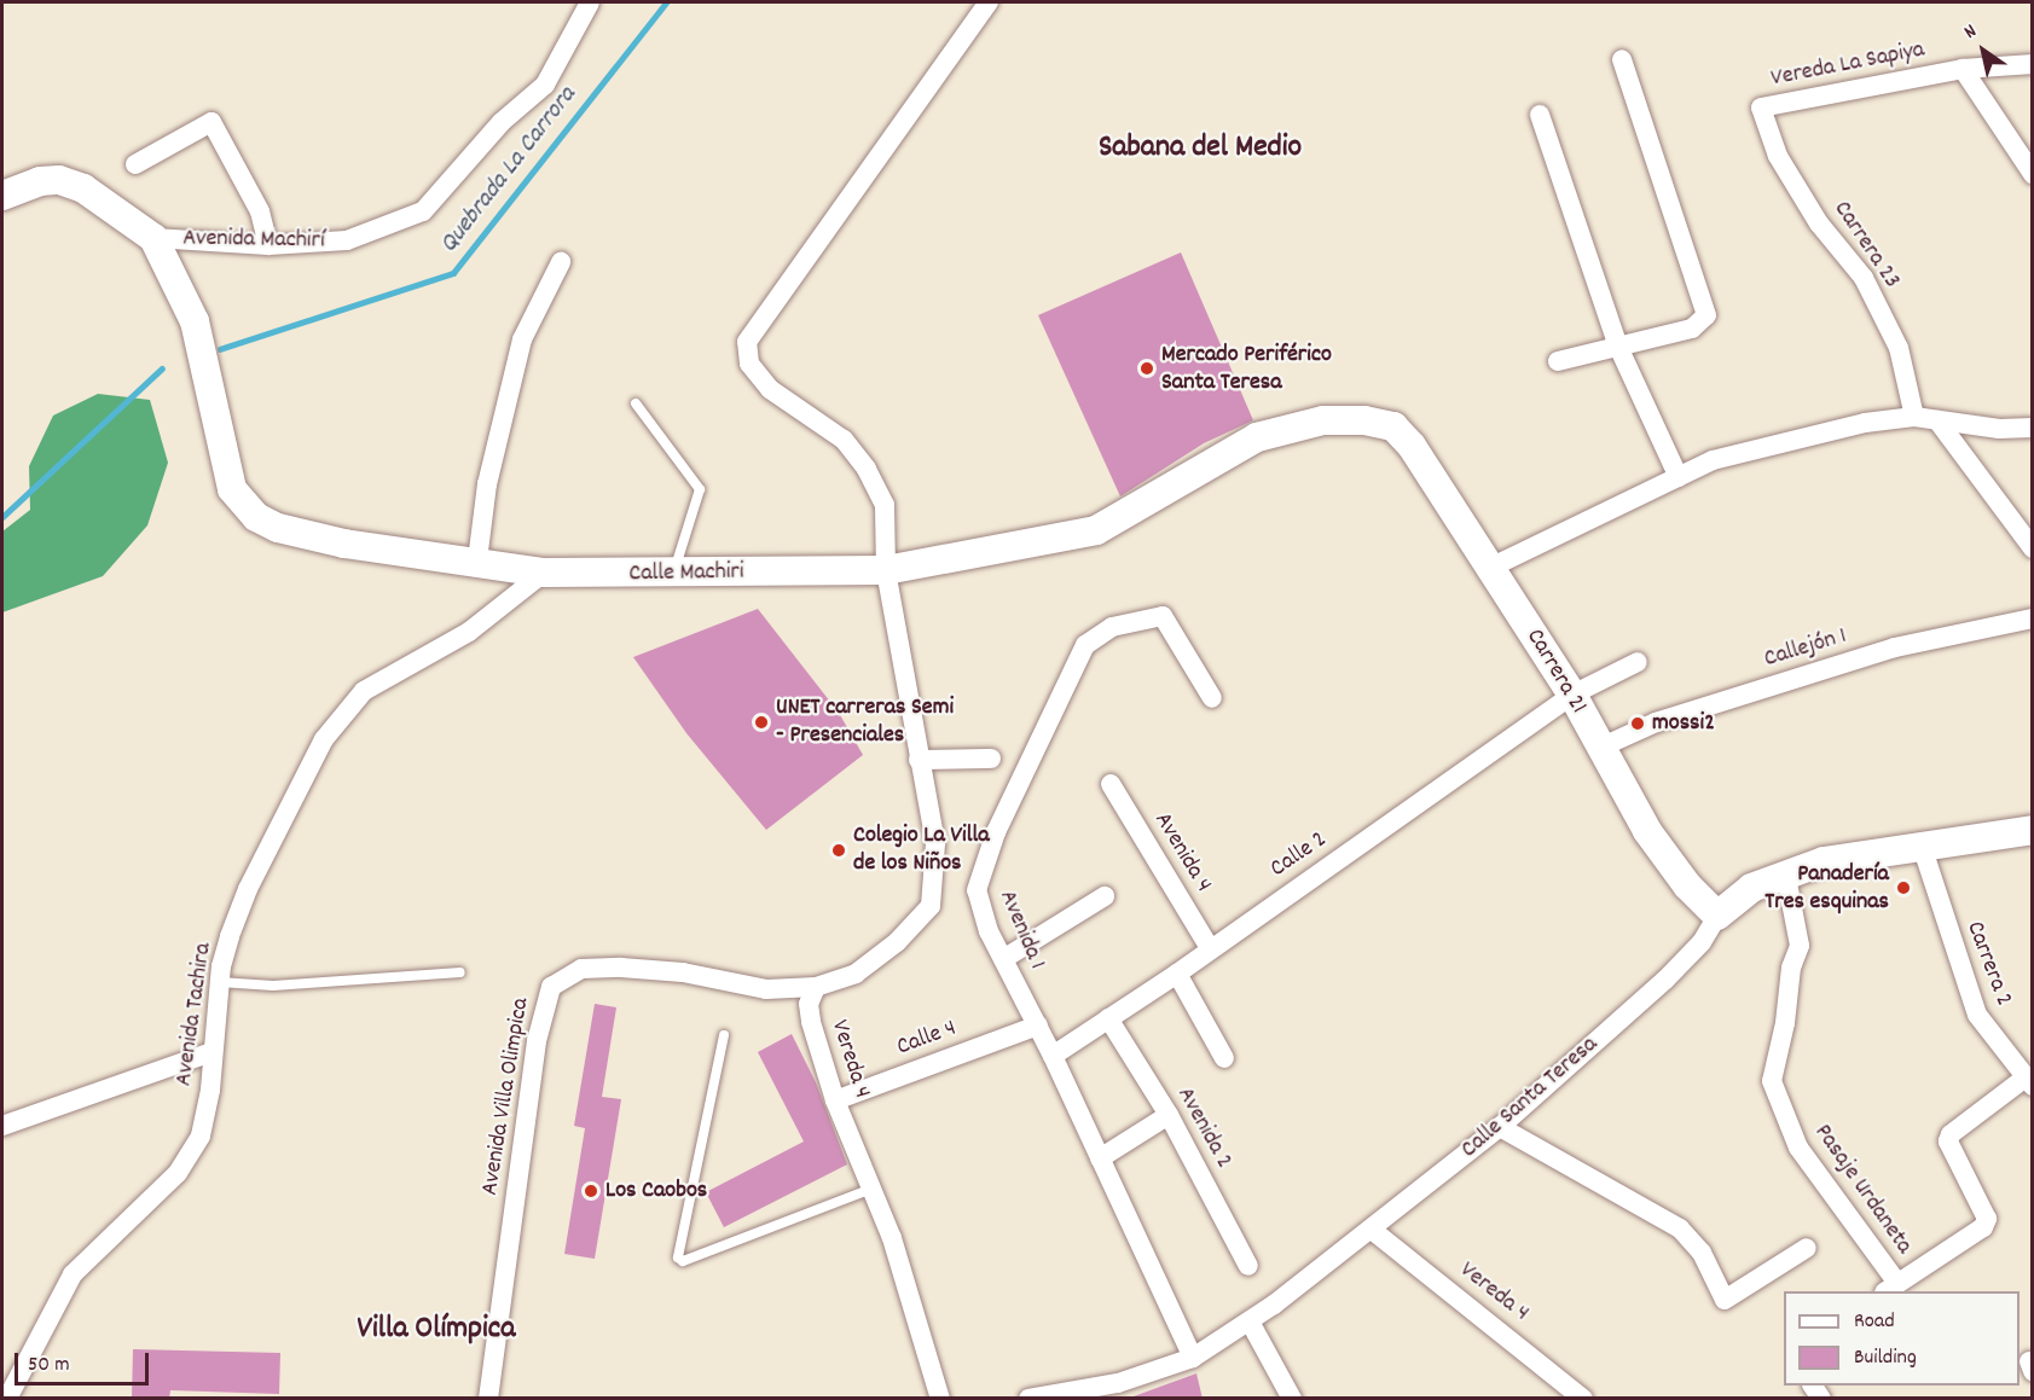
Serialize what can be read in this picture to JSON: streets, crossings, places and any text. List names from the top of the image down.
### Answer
{
  "streets": {
    "street": [
      "Vereda La Sapiya",
      "Avenida Machirí",
      "Carrera 23",
      "Calle Machiri",
      "Callejón 1",
      "Carrera 21",
      "Avenida 4",
      "Calle 2",
      "Avenida 1",
      "Carrera 2",
      "Avenida Tachira",
      "Calle 4",
      "Vereda 4",
      "Avenida Villa Olimpica",
      "Calle Santa Teresa",
      "Avenida 2",
      "Pasaje Urdaneta"
    ]
  },
  "crossings": [
    ["Vereda La Sapiya", "Carrera 23"],
    ["Avenida Machirí", "Calle Machiri"],
    ["Calle Machiri", "Carrera 21"],
    ["Calle Machiri", "Avenida Tachira"],
    ["Callejón 1", "Carrera 21"],
    ["Carrera 21", "Calle 2"],
    ["Carrera 21", "Calle Santa Teresa"],
    ["Avenida 4", "Calle 2"],
    ["Calle 2", "Avenida 1"],
    ["Calle 2", "Avenida 2"],
    ["Avenida 1", "Calle 4"],
    ["Avenida 1", "Calle Santa Teresa"],
    ["Carrera 2", "Calle Santa Teresa"],
    ["Calle 4", "Vereda 4"],
    ["Vereda 4", "Avenida Villa Olimpica"],
    ["Vereda 4", "Calle Santa Teresa"],
    ["Calle Santa Teresa", "Pasaje Urdaneta"]
  ],
  "districts": ["Sabana del Medio", "Villa Olímpica"],
  "water": ["Quebrada La Carrora"],
  "places": [
    "Mercado Periférico Santa Teresa",
    "UNET carreras Semi - Presenciales",
    "mossi2",
    "Colegio La Villa de los Niños",
    "Panadería Tres esquinas",
    "Los Caobos"
  ],
  "legend": ["Road", "Building"],
  "scale_bar": "50 m",
  "north": "top left"
}
